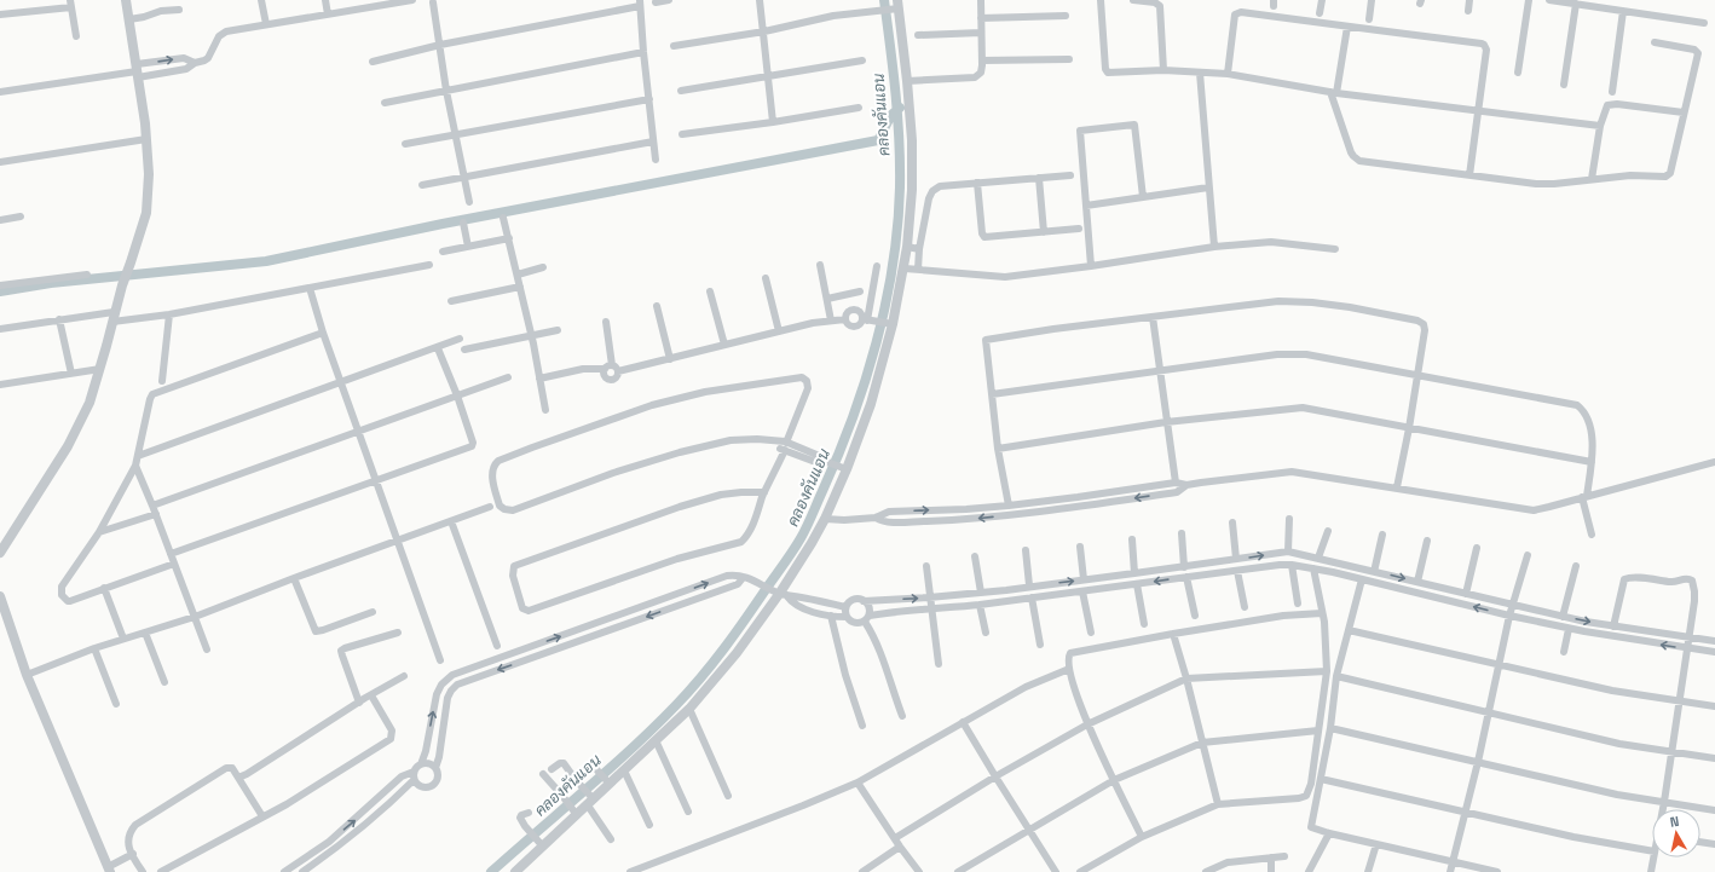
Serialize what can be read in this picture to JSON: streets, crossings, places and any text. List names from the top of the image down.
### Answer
{
  "water": ["คลองคันแอน"],
  "north": "top"
}
